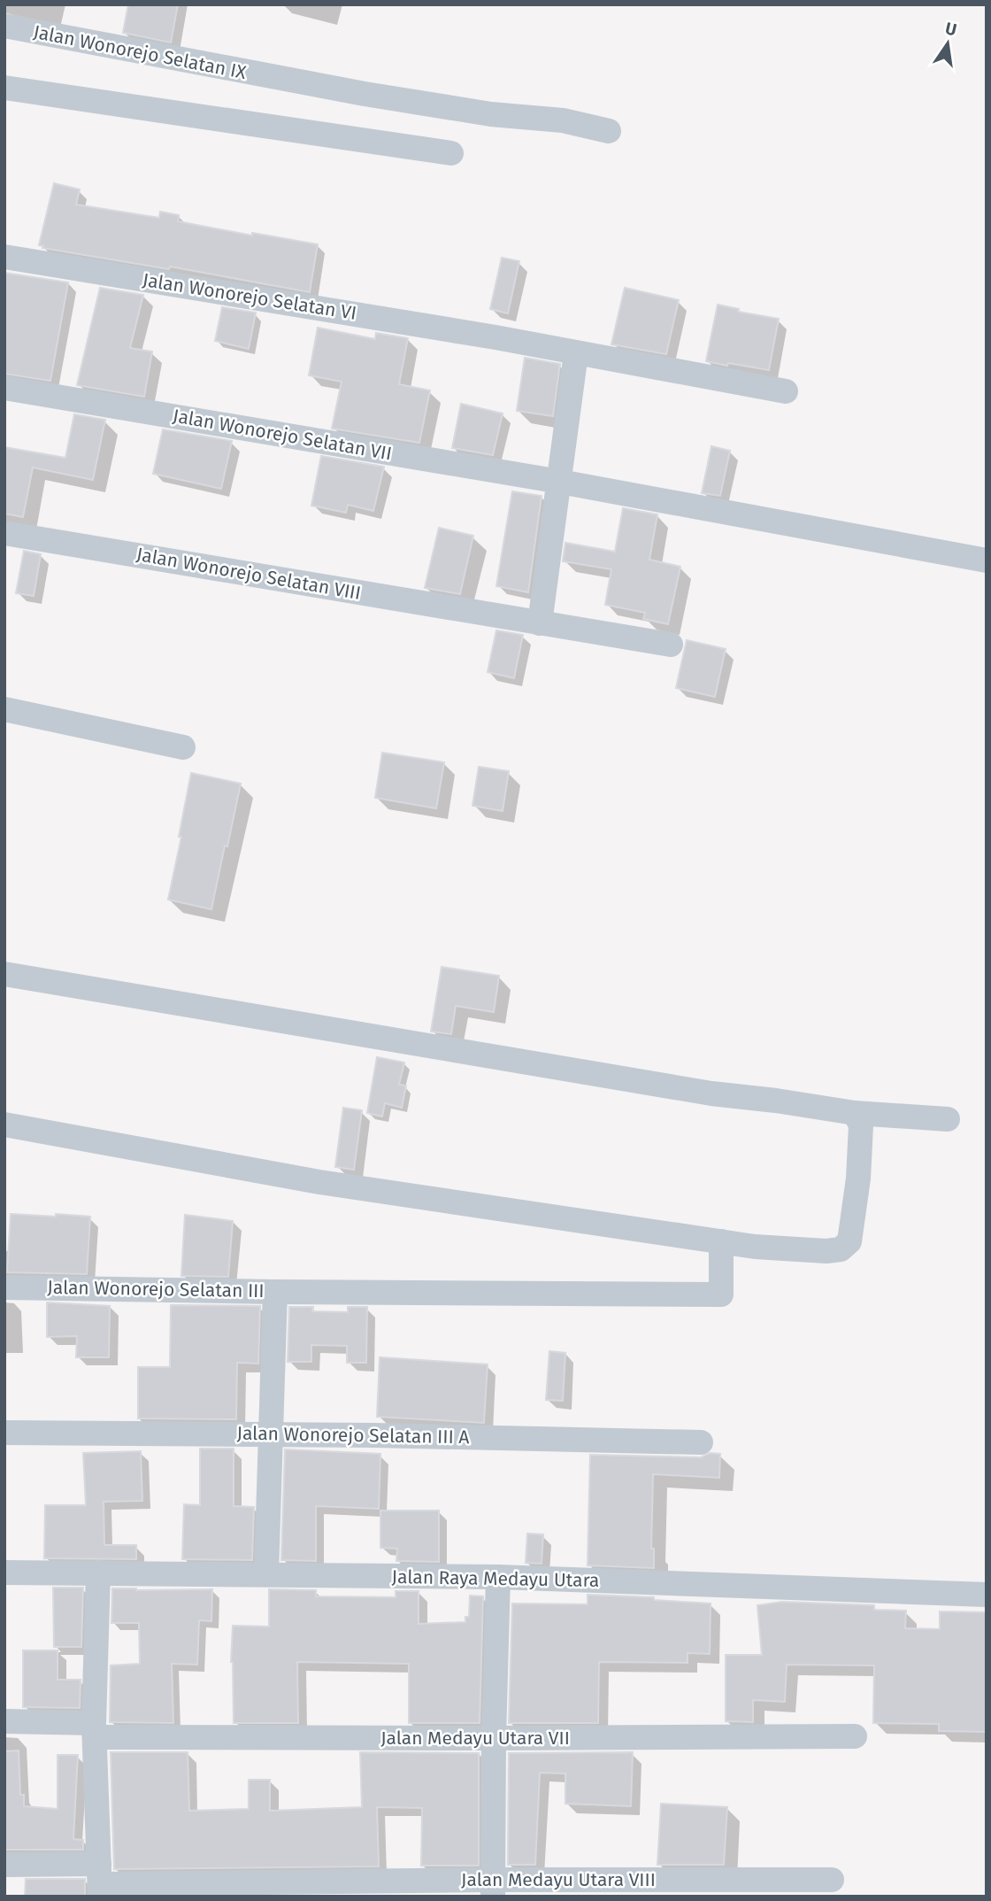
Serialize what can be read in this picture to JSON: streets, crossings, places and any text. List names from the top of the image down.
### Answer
{
  "streets": {
    "street": [
      "Jalan Wonorejo Selatan IX",
      "Jalan Wonorejo Selatan VI",
      "Jalan Wonorejo Selatan VII",
      "Jalan Wonorejo Selatan VIII",
      "Jalan Wonorejo Selatan III",
      "Jalan Wonorejo Selatan III A",
      "Jalan Raya Medayu Utara",
      "Jalan Medayu Utara VII",
      "Jalan Medayu Utara VIII"
    ]
  },
  "crossings": [
    ["Jalan Wonorejo Selatan III", "Jalan Wonorejo Selatan III A"],
    ["Jalan Wonorejo Selatan III", "Jalan Raya Medayu Utara"]
  ],
  "north": "top"
}
